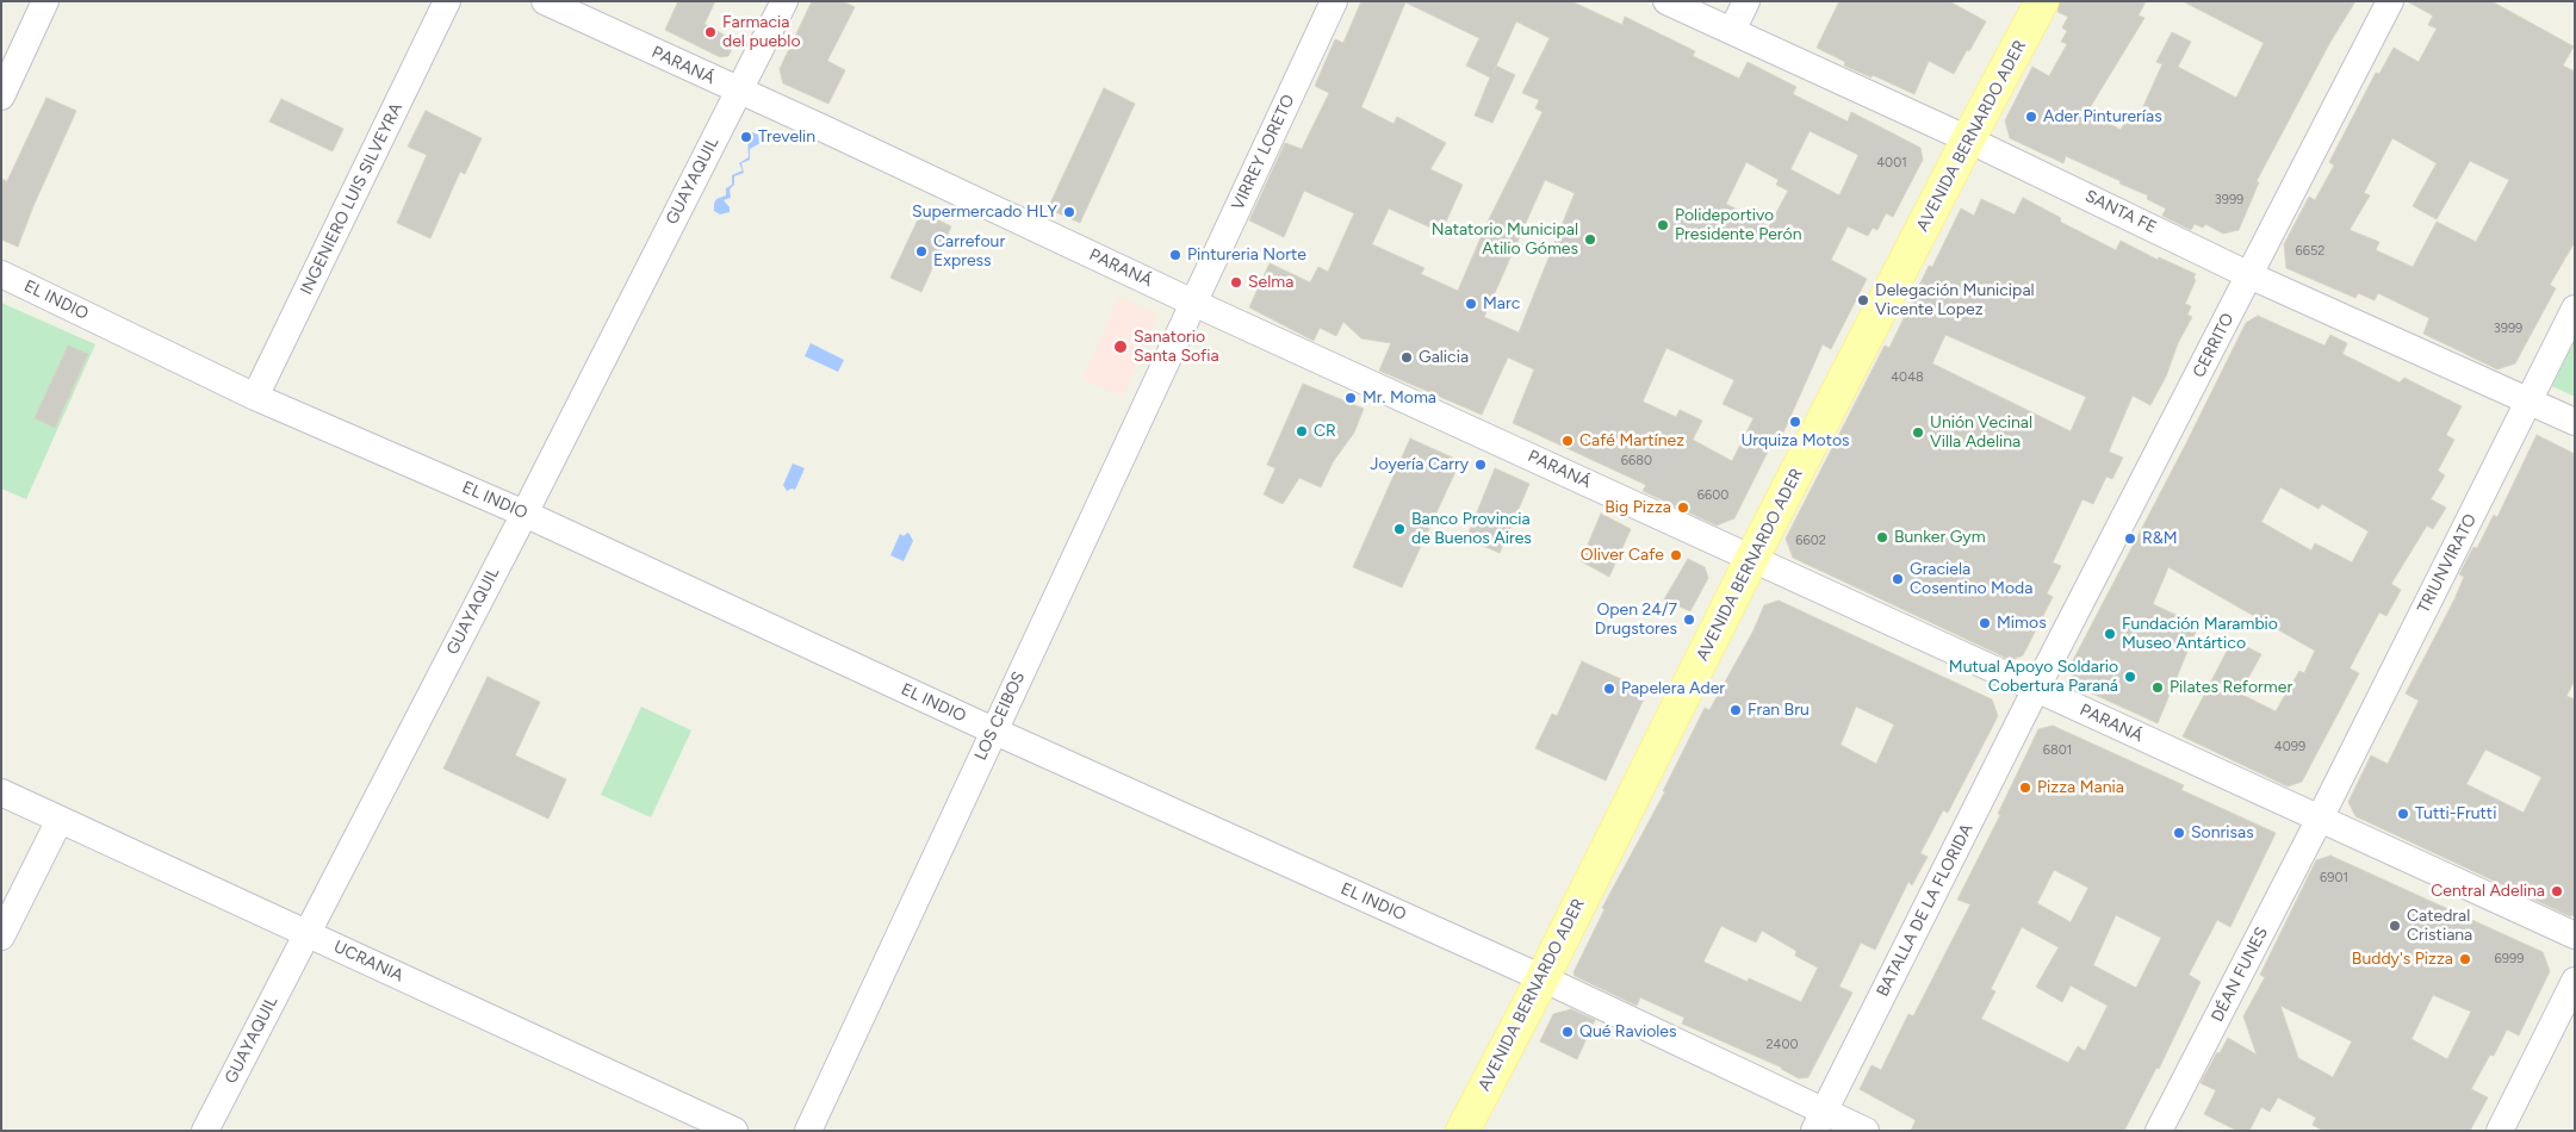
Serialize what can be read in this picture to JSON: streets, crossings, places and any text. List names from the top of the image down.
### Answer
{
  "streets": {
    "main road": ["AVENIDA BERNARDO ADER"],
    "street": [
      "PARANÁ",
      "VIRREY LORETO",
      "GUAYAQUIL",
      "INGENIERO LUIS SILVEYRA",
      "SANTA FE",
      "EL INDIO",
      "CERRITO",
      "TRIUNVIRATO",
      "LOS CEIBOS",
      "BATALLA DE LA FLORIDA",
      "UCRANIA",
      "DÉAN FUNES"
    ]
  },
  "crossings": [
    ["PARANÁ", "AVENIDA BERNARDO ADER"],
    ["PARANÁ", "VIRREY LORETO"],
    ["PARANÁ", "GUAYAQUIL"],
    ["PARANÁ", "CERRITO"],
    ["PARANÁ", "TRIUNVIRATO"],
    ["PARANÁ", "LOS CEIBOS"],
    ["PARANÁ", "BATALLA DE LA FLORIDA"],
    ["PARANÁ", "DÉAN FUNES"],
    ["AVENIDA BERNARDO ADER", "SANTA FE"],
    ["AVENIDA BERNARDO ADER", "EL INDIO"],
    ["VIRREY LORETO", "LOS CEIBOS"],
    ["GUAYAQUIL", "EL INDIO"],
    ["GUAYAQUIL", "UCRANIA"],
    ["INGENIERO LUIS SILVEYRA", "EL INDIO"],
    ["SANTA FE", "CERRITO"],
    ["SANTA FE", "TRIUNVIRATO"],
    ["EL INDIO", "LOS CEIBOS"],
    ["EL INDIO", "BATALLA DE LA FLORIDA"],
    ["CERRITO", "BATALLA DE LA FLORIDA"],
    ["TRIUNVIRATO", "DÉAN FUNES"]
  ],
  "places": [
    "Farmacia del pueblo",
    "Ader Pinturerías",
    "Trevelin",
    "Supermercado HLY",
    "Polideportivo Presidente Perón",
    "Natatorio Municipal Atilio Gómes",
    "Carrefour Express",
    "Pintureria Norte",
    "Selma",
    "Delegación Municipal Vicente Lopez",
    "Marc",
    "Sanatorio Santa Sofia",
    "Galicia",
    "Mr. Moma",
    "Urquiza Motos",
    "CR",
    "Unión Vecinal Villa Adelina",
    "Café Martínez",
    "Joyería Carry",
    "Big Pizza",
    "Banco Provincia de Buenos Aires",
    "Bunker Gym",
    "R&M",
    "Oliver Cafe",
    "Graciela Cosentino Moda",
    "Open 24/7 Drugstores",
    "Mimos",
    "Fundación Marambio Museo Antártico",
    "Mutual Apoyo Soldario Cobertura Paraná",
    "Pilates Reformer",
    "Papelera Ader",
    "Fran Bru",
    "Pizza Mania",
    "Tutti-Frutti",
    "Sonrisas",
    "Central Adelina",
    "Catedral Cristiana",
    "Buddy's Pizza",
    "Qué Ravioles"
  ],
  "house_numbers": [
    "4001",
    "3999",
    "6652",
    "3999",
    "4048",
    "6680",
    "6600",
    "6602",
    "4099",
    "6801",
    "6901",
    "6999",
    "2400"
  ]
}
